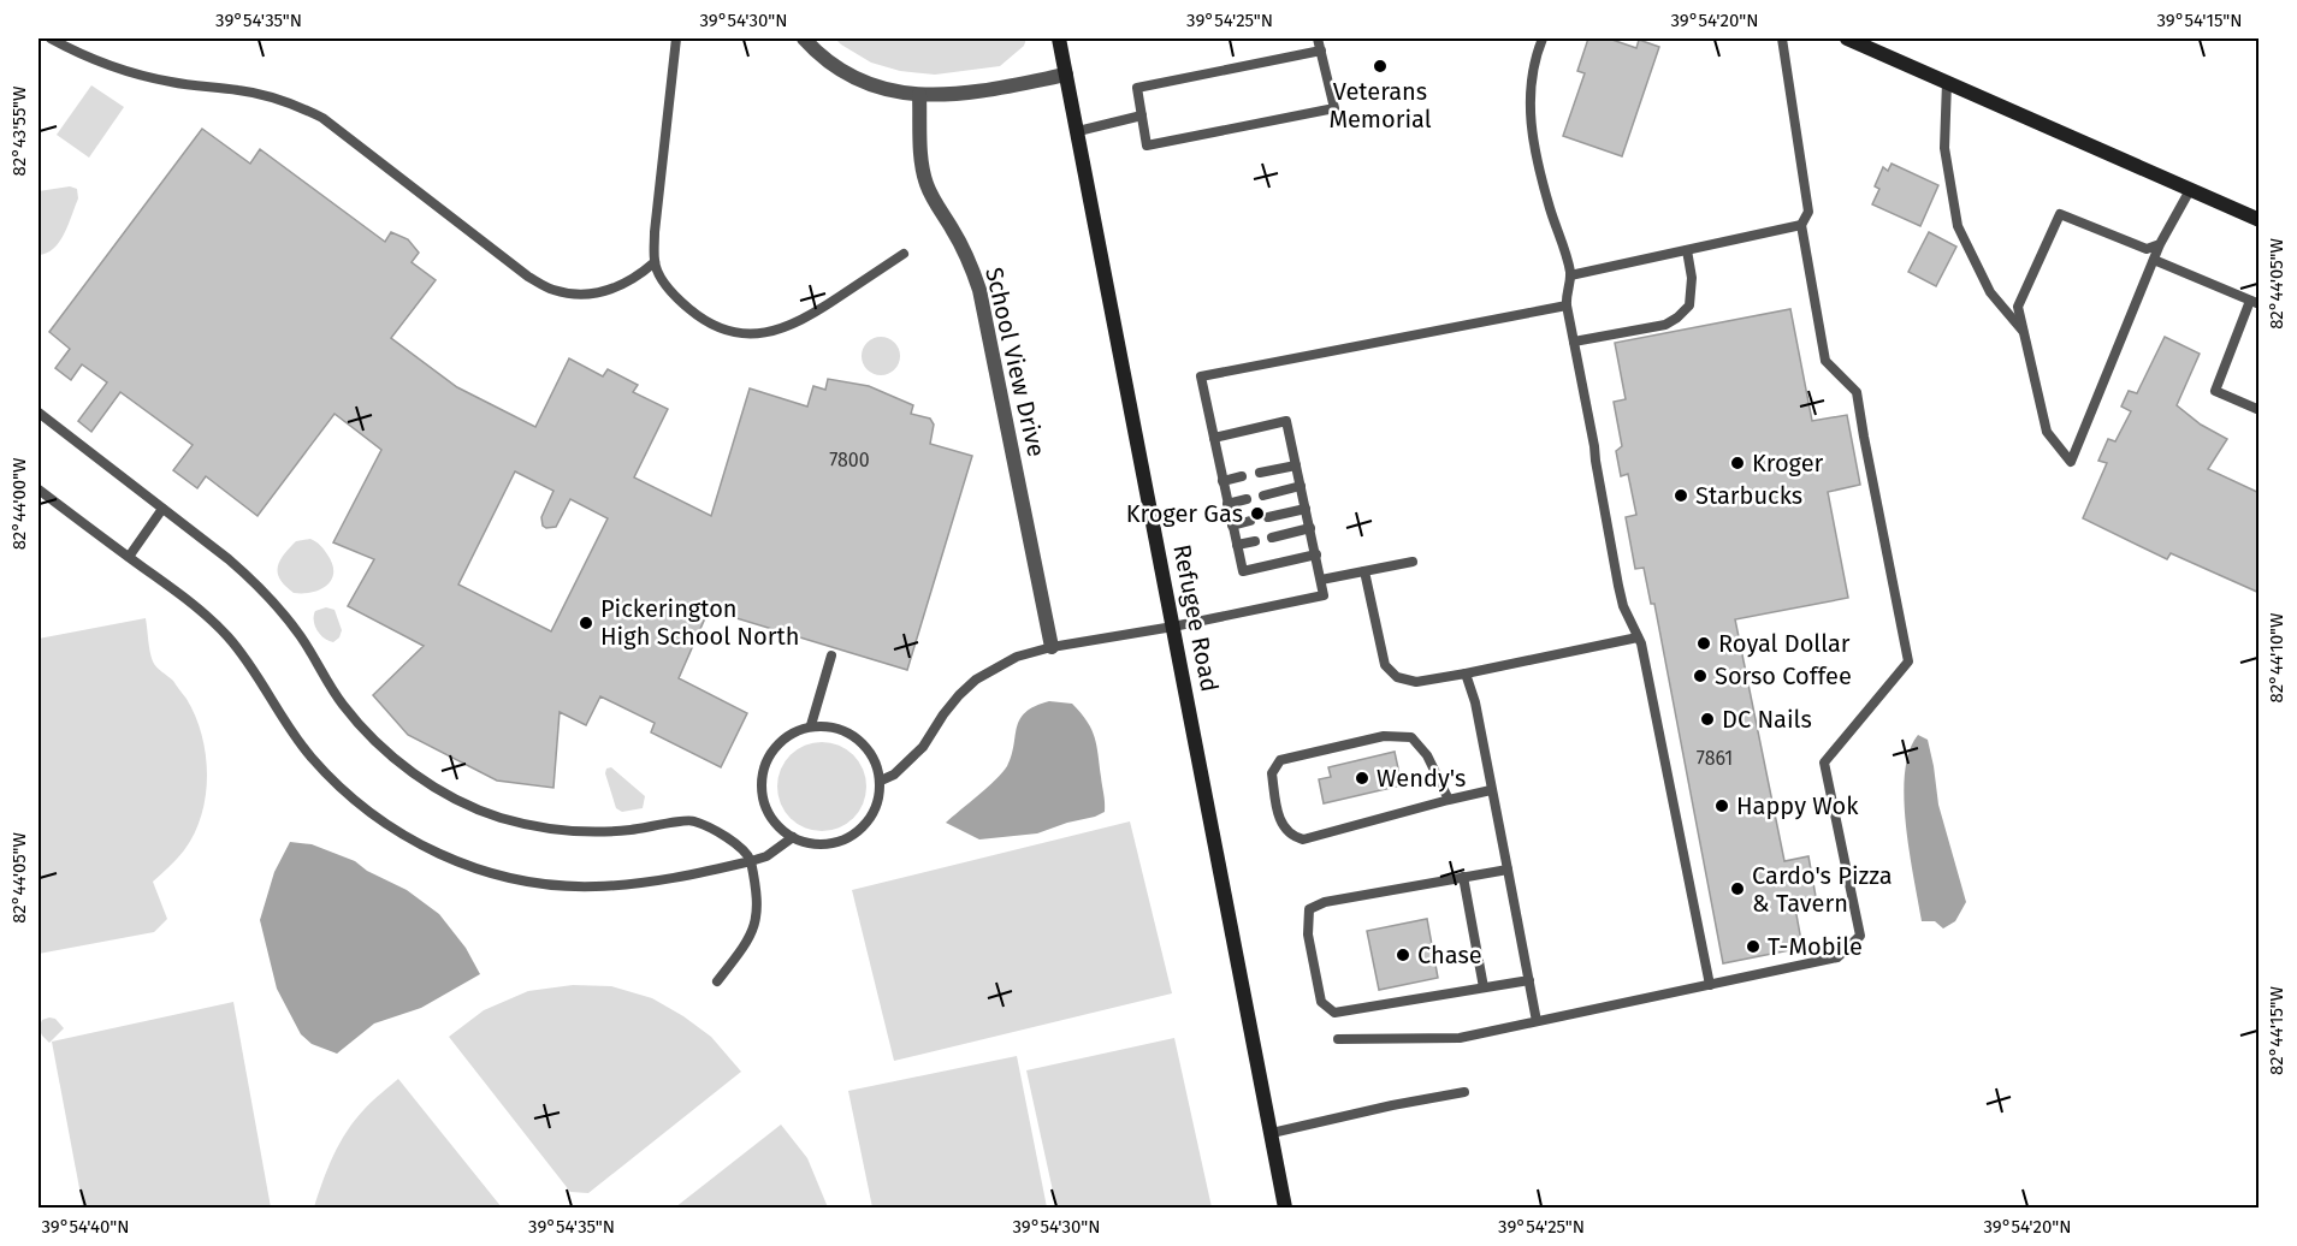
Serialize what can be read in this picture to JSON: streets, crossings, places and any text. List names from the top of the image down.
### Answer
{
  "streets": {
    "main road": ["Refugee Road"],
    "street": ["School View Drive"]
  },
  "places": [
    "Veterans Memorial",
    "Kroger",
    "Starbucks",
    "Kroger Gas",
    "Pickerington High School North",
    "Royal Dollar",
    "Sorso Coffee",
    "DC Nails",
    "Wendy's",
    "Happy Wok",
    "Cardo's Pizza & Tavern",
    "T-Mobile",
    "Chase"
  ],
  "house_numbers": ["7800", "7861"],
  "coordinates": [
    "39°54'35\"N",
    "39°54'30\"N",
    "39°54'25\"N",
    "39°54'20\"N",
    "39°54'15\"N",
    "82°43'55\"W",
    "82°44'05\"W",
    "82°44'00\"W",
    "82°44'10\"W",
    "82°44'15\"W",
    "39°54'40\"N"
  ]
}
